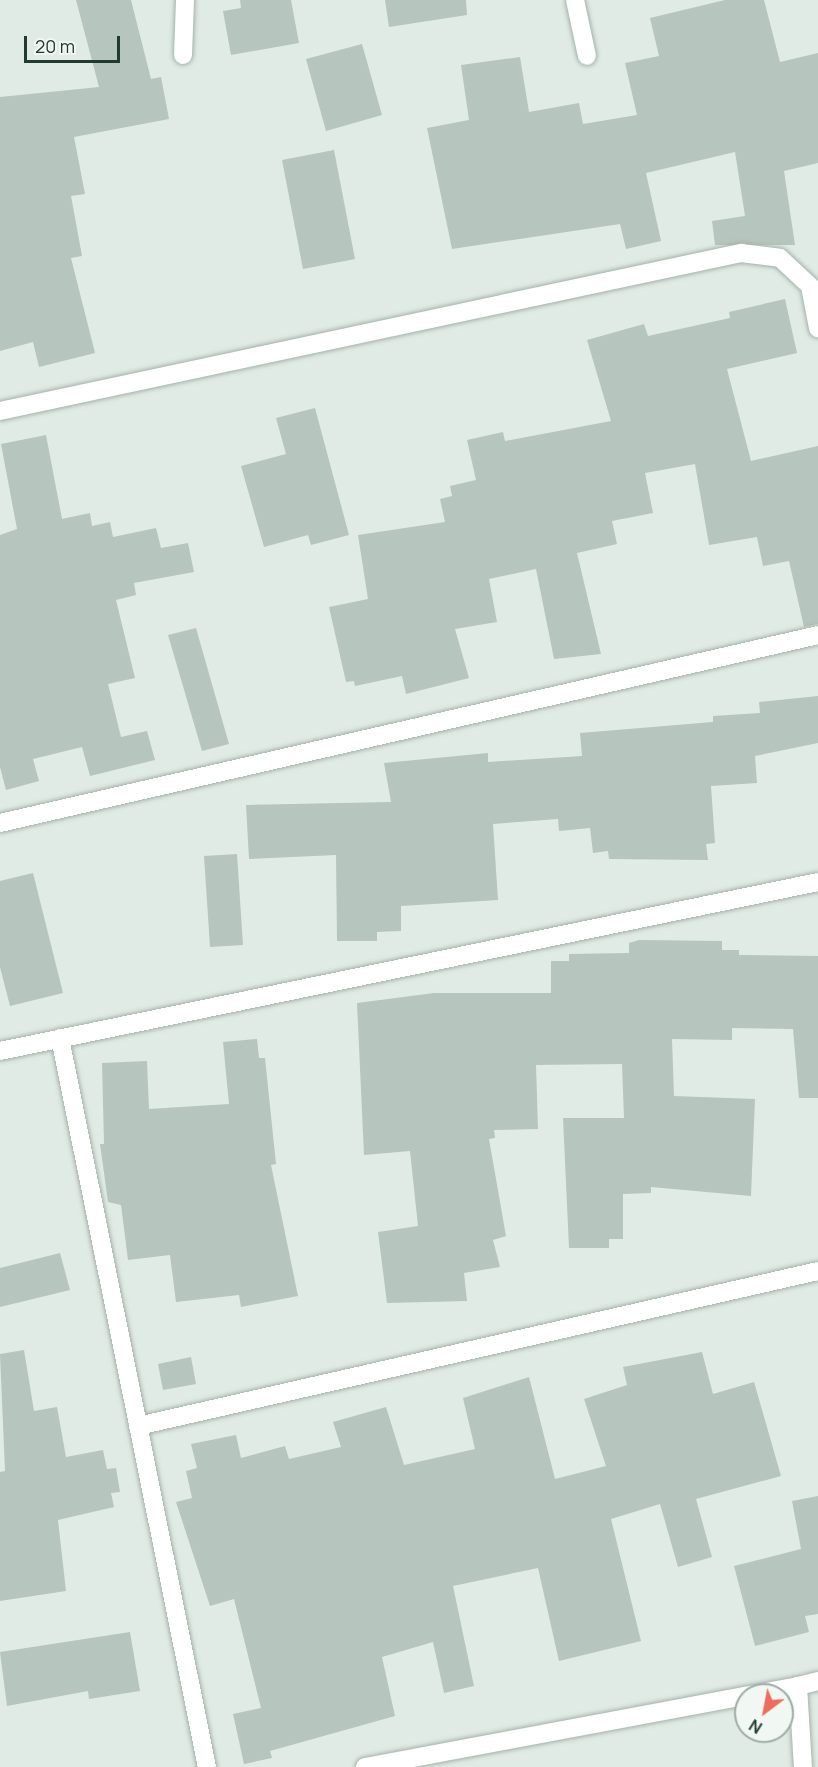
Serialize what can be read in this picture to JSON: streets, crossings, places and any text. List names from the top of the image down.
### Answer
{
  "scale_bar": "20 m",
  "north": "bottom left"
}
